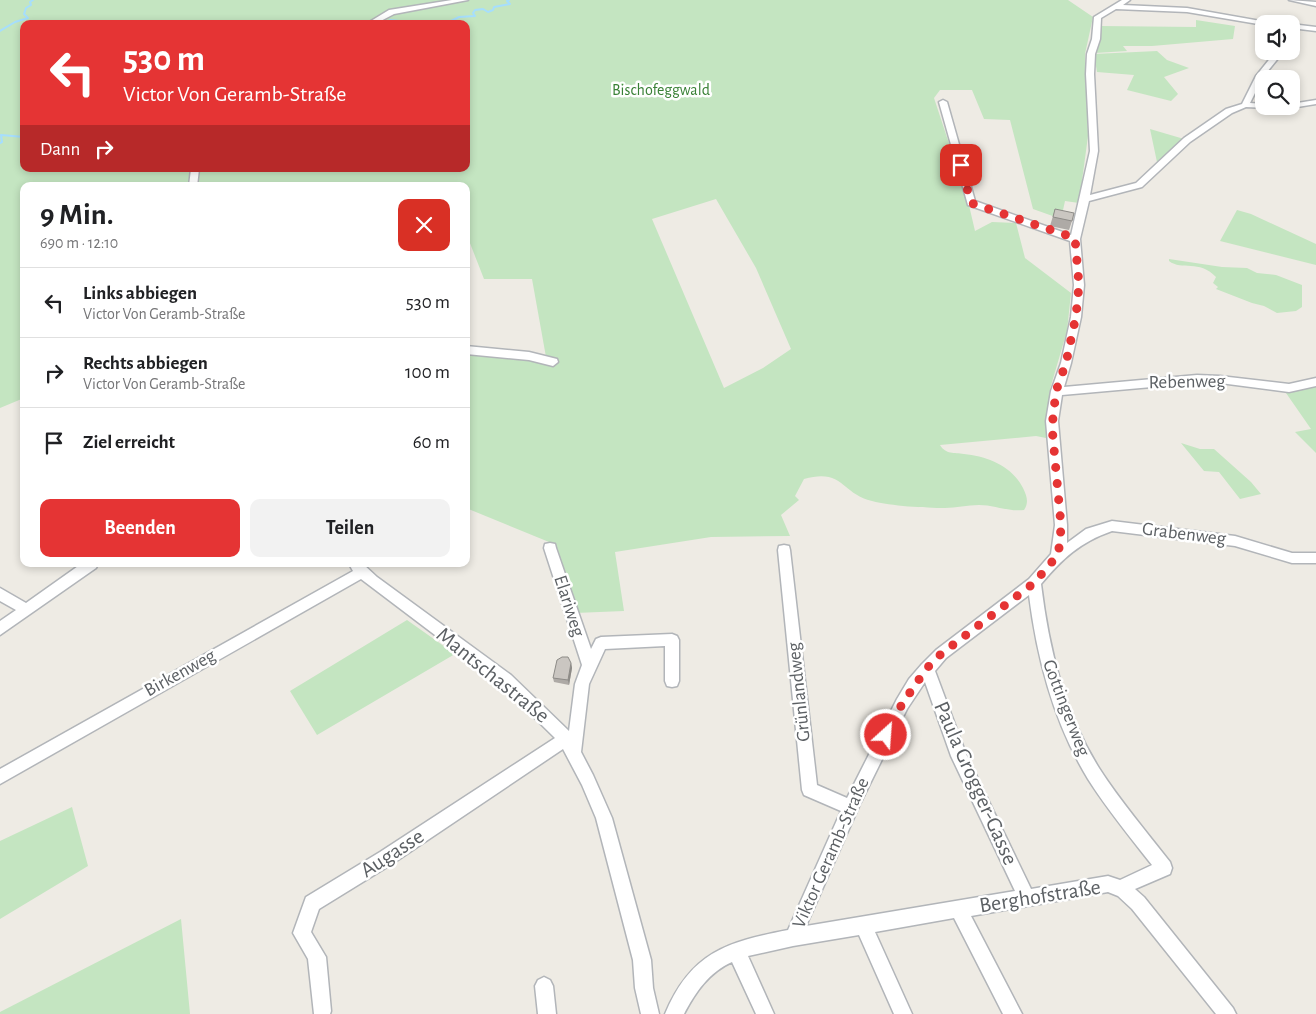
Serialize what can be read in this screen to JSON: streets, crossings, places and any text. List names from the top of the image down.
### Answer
{
  "streets": {
    "street": [
      "Rebenweg",
      "Grabenweg",
      "Elariweg",
      "Birkenweg",
      "Mantschastraße",
      "Grünlandweg",
      "Gottingerweg",
      "Paula Grogger-Gasse",
      "Augasse",
      "Viktor Geramb-Straße",
      "Berghofstraße"
    ]
  },
  "crossings": [
    ["Grabenweg", "Viktor Geramb-Straße"],
    ["Elariweg", "Mantschastraße"],
    ["Elariweg", "Augasse"],
    ["Birkenweg", "Mantschastraße"],
    ["Mantschastraße", "Augasse"],
    ["Grünlandweg", "Viktor Geramb-Straße"],
    ["Gottingerweg", "Viktor Geramb-Straße"],
    ["Gottingerweg", "Berghofstraße"],
    ["Paula Grogger-Gasse", "Viktor Geramb-Straße"],
    ["Paula Grogger-Gasse", "Berghofstraße"],
    ["Viktor Geramb-Straße", "Berghofstraße"]
  ],
  "parks": ["Bischofeggwald"],
  "page": {
    "turn": ["530 m", "Victor Von Geramb-Straße"],
    "then": "Dann",
    "heading": ["9 Min.", "690 m · 12:10"],
    "list": [
      {
        "name": "Links abbiegen",
        "note": "Victor Von Geramb-Straße",
        "value": "530 m"
      },
      {
        "name": "Rechts abbiegen",
        "note": "Victor Von Geramb-Straße",
        "value": "100 m"
      },
      {
        "name": "Ziel erreicht",
        "value": "60 m"
      }
    ],
    "buttons": ["Beenden", "Teilen"]
  }
}
